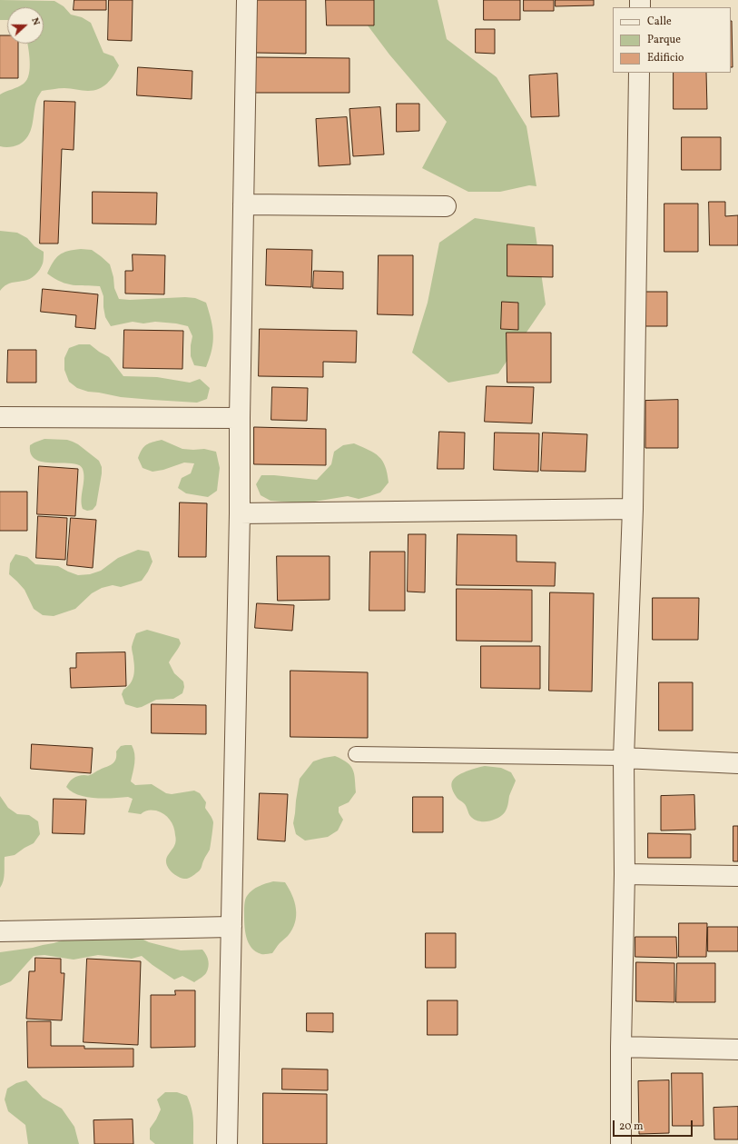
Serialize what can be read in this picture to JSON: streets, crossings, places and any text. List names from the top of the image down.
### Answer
{
  "legend": ["Calle", "Parque", "Edificio"],
  "scale_bar": "20 m",
  "north": "right"
}
